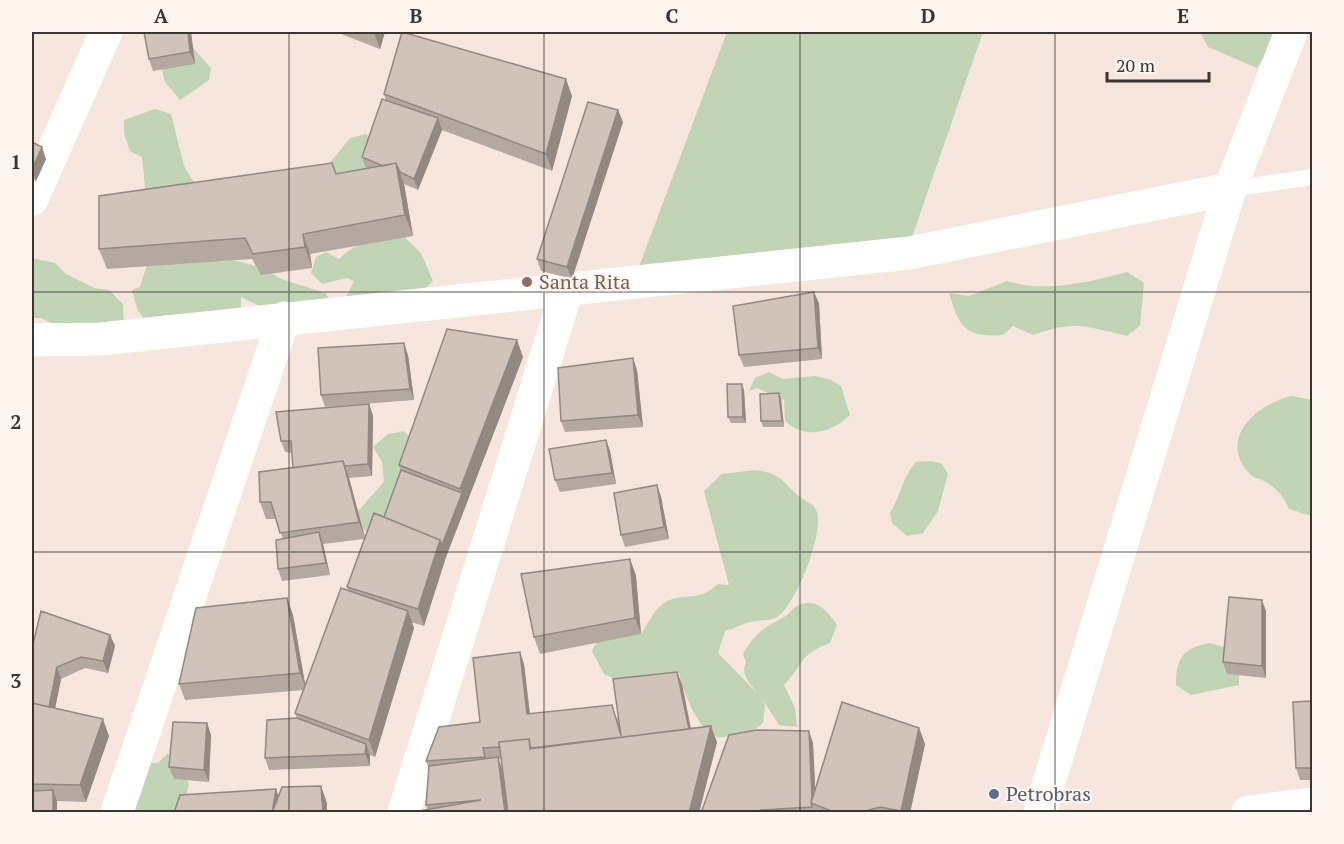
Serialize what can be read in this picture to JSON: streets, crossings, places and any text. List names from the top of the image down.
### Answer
{
  "places": ["Santa Rita", "Petrobras"],
  "scale_bar": "20 m",
  "grid": {
    "columns": [
      "A",
      "B",
      "C",
      "D",
      "E"
    ],
    "rows": ["1", "2", "3"]
  }
}
